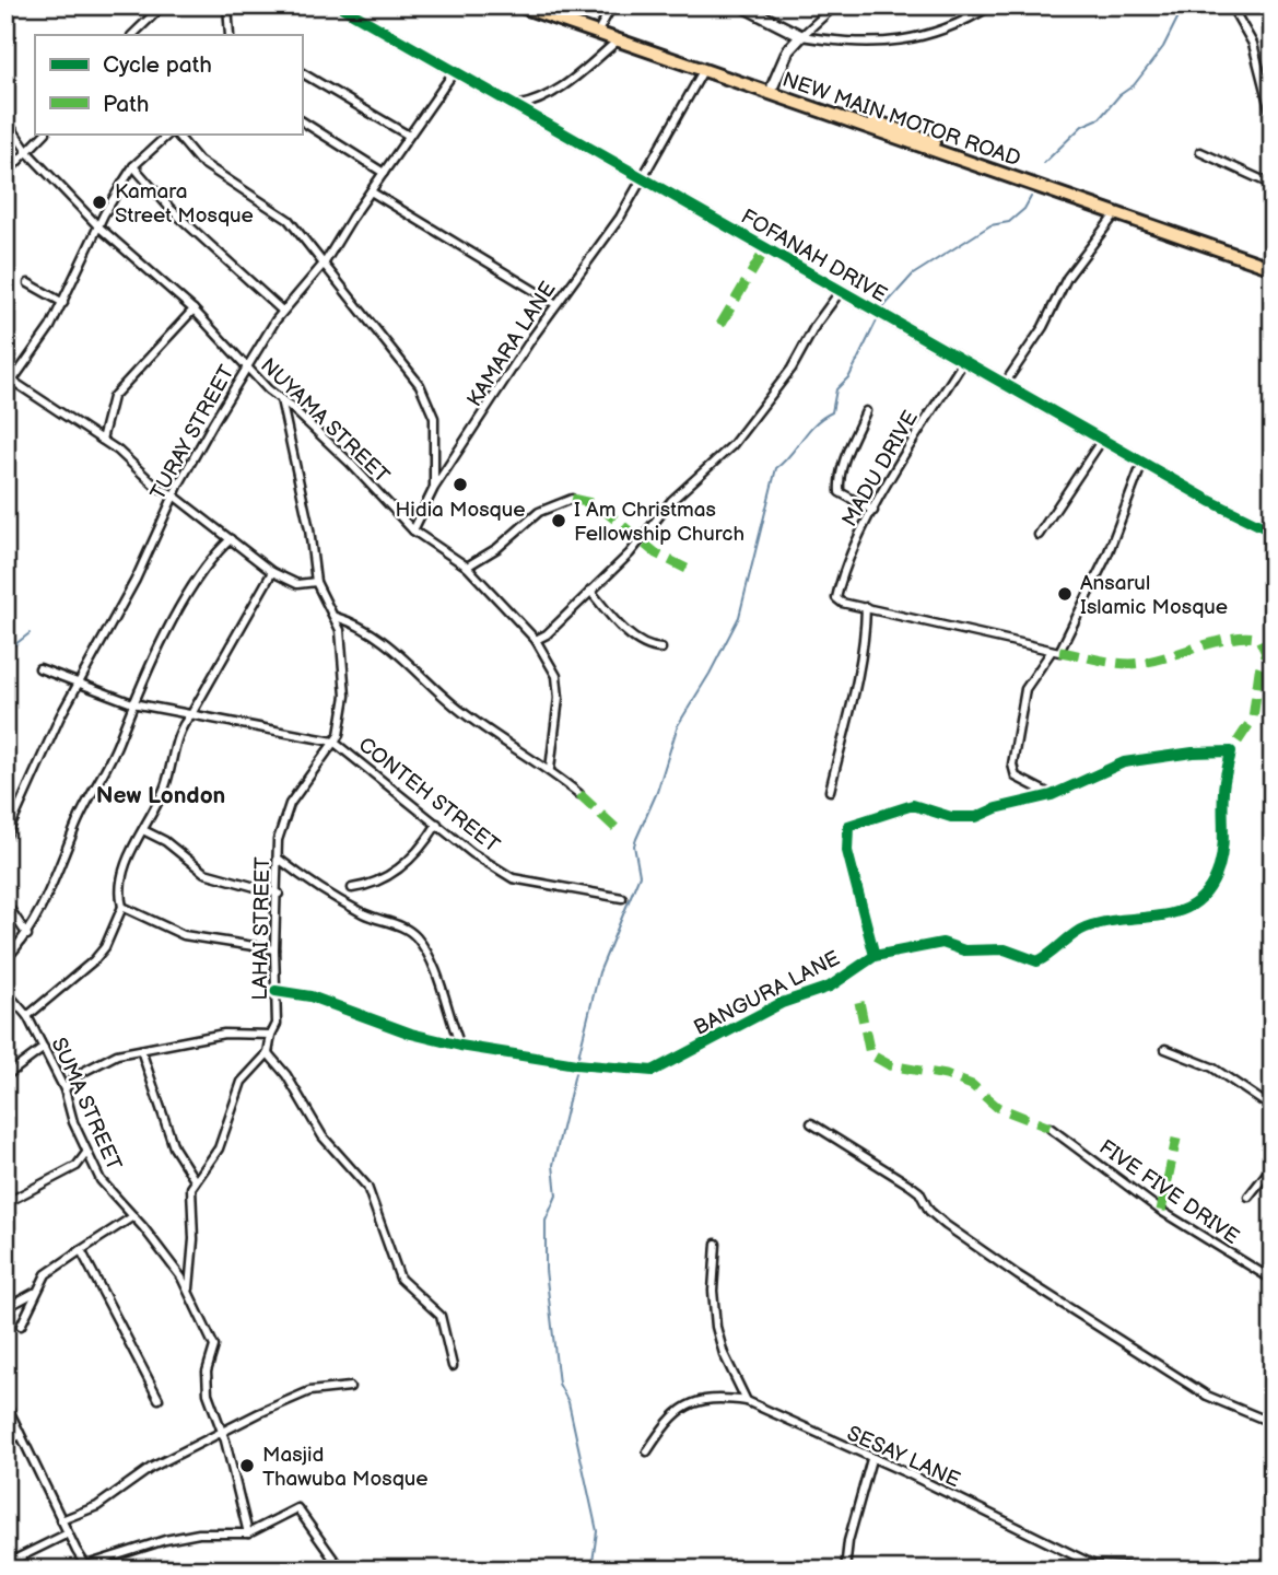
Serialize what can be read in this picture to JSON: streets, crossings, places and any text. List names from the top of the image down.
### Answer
{
  "streets": {
    "highway": ["NEW MAIN MOTOR ROAD"],
    "street": [
      "FOFANAH DRIVE",
      "KAMARA LANE",
      "NUYAMA STREET",
      "TURAY STREET",
      "MADU DRIVE",
      "CONTEH STREET",
      "LAHAI STREET",
      "BANGURA LANE",
      "SUMA STREET",
      "FIVE FIVE DRIVE",
      "SESAY LANE"
    ]
  },
  "crossings": [
    ["NEW MAIN MOTOR ROAD", "KAMARA LANE"],
    ["FOFANAH DRIVE", "KAMARA LANE"],
    ["FOFANAH DRIVE", "TURAY STREET"],
    ["FOFANAH DRIVE", "MADU DRIVE"],
    ["KAMARA LANE", "NUYAMA STREET"],
    ["NUYAMA STREET", "TURAY STREET"],
    ["NUYAMA STREET", "LAHAI STREET"],
    ["TURAY STREET", "CONTEH STREET"],
    ["CONTEH STREET", "LAHAI STREET"],
    ["LAHAI STREET", "BANGURA LANE"]
  ],
  "districts": ["New London"],
  "places": [
    "Kamara Street Mosque",
    "Hidia Mosque",
    "I Am Christmas Fellowship Church",
    "Ansarul Islamic Mosque",
    "Masjid Thawuba Mosque"
  ],
  "legend": ["Cycle path", "Path"]
}
